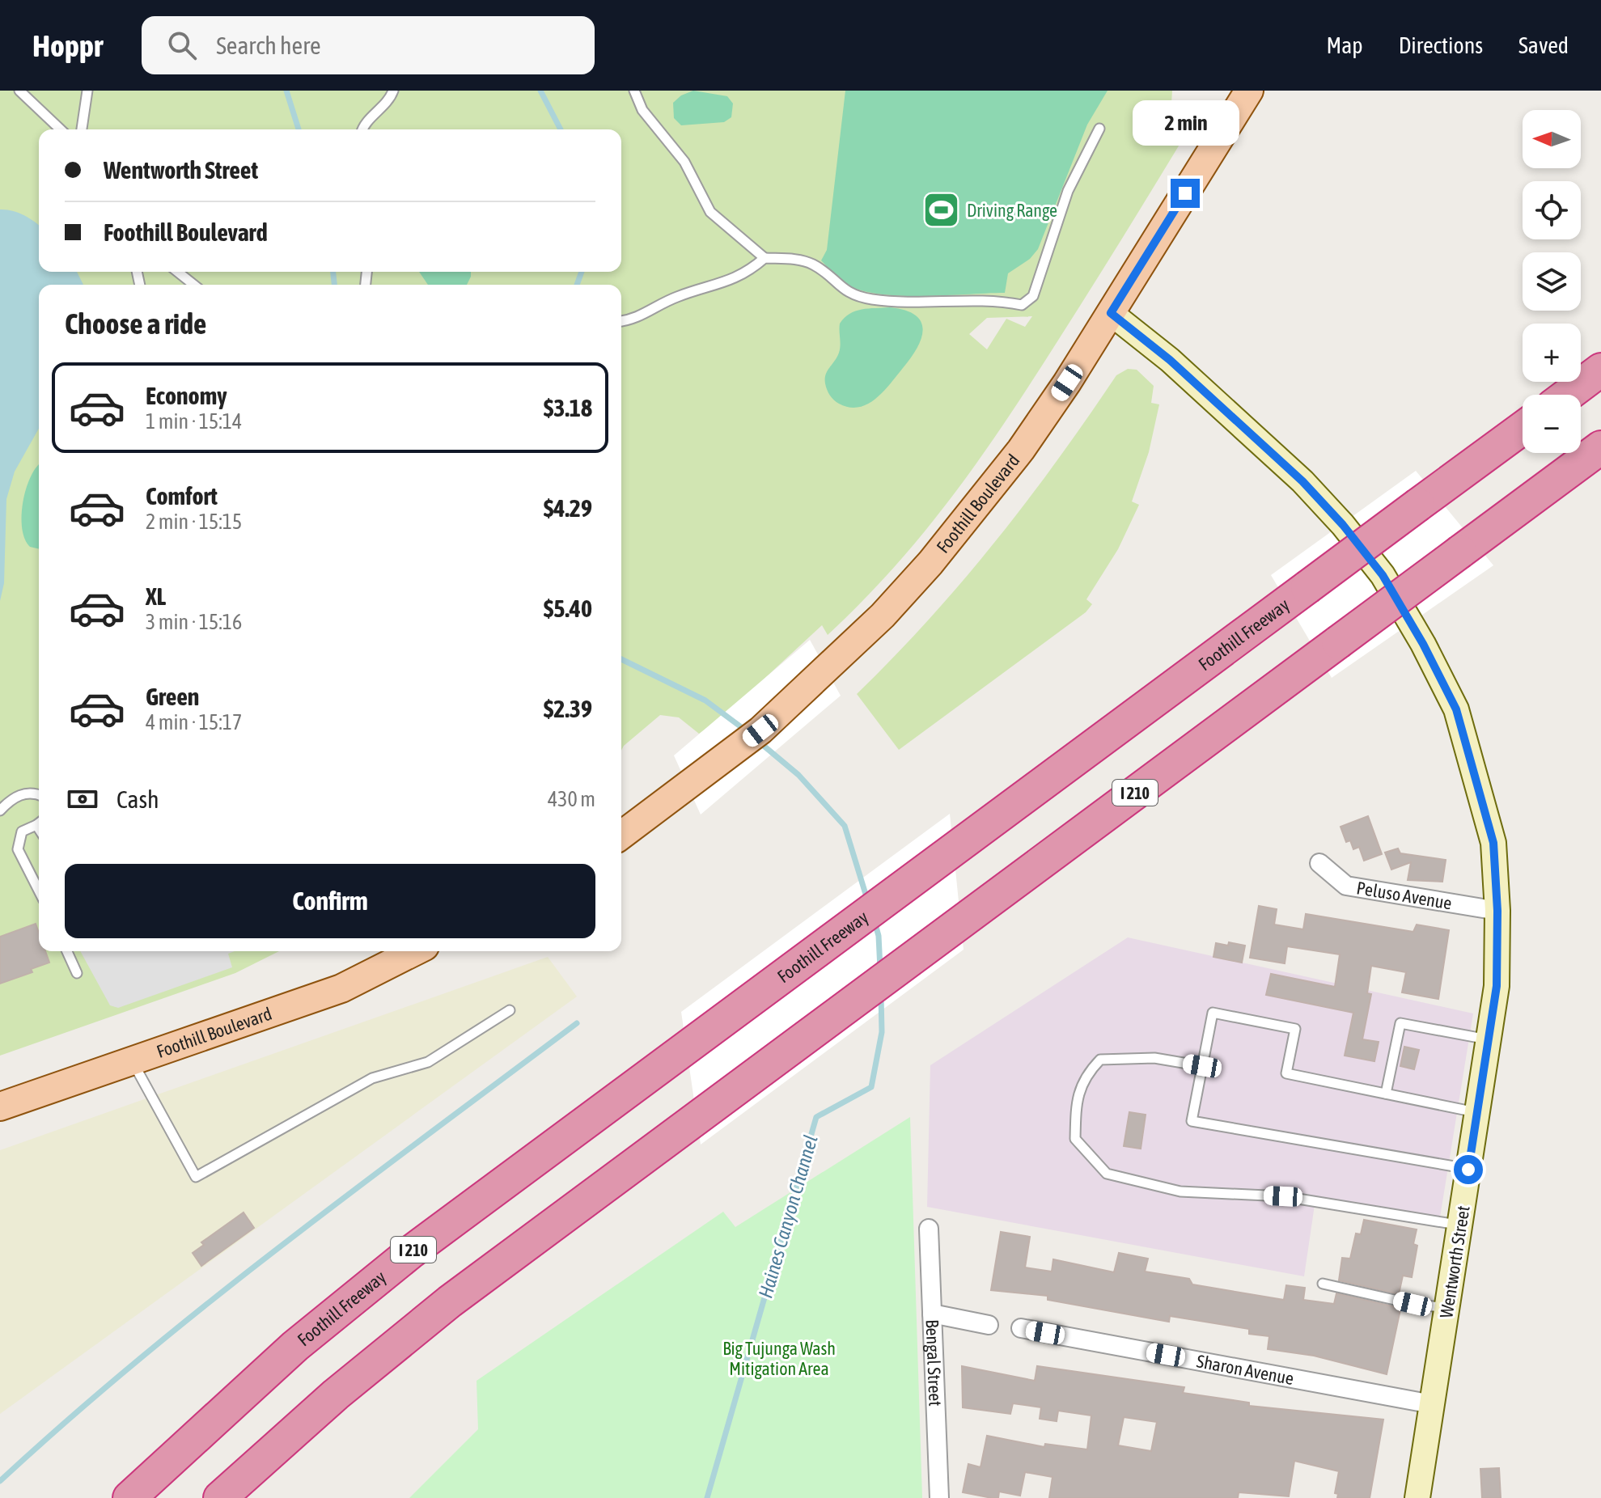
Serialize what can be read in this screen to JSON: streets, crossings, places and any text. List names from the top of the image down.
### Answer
{
  "streets": {
    "highway": ["Foothill Freeway", "I 210"],
    "main road": ["Foothill Boulevard", "Wentworth Street"],
    "street": ["Peluso Avenue", "Bengal Street", "Sharon Avenue"]
  },
  "crossings": [
    ["Foothill Boulevard", "Wentworth Street"],
    ["Peluso Avenue", "Wentworth Street"],
    ["Wentworth Street", "Sharon Avenue"]
  ],
  "water": ["Haines Canyon Channel"],
  "parks": ["Big Tujunga Wash Mitigation Area"],
  "places": {
    "sports": ["Driving Range"]
  },
  "north": "left",
  "page": {
    "header": "Hoppr",
    "search": "Search here",
    "nav": ["Map", "Directions", "Saved"],
    "bubble": "2 min",
    "map_buttons": ["+", "−"],
    "banner": ["Wentworth Street", "Foothill Boulevard"],
    "heading": "Choose a ride",
    "list": [
      {
        "name": "Economy",
        "note": "1 min · 15:14",
        "value": "$3.18"
      },
      {
        "name": "Comfort",
        "note": "2 min · 15:15",
        "value": "$4.29"
      },
      {
        "name": "XL",
        "note": "3 min · 15:16",
        "value": "$5.40"
      },
      {
        "name": "Green",
        "note": "4 min · 15:17",
        "value": "$2.39"
      }
    ],
    "pay": ["Cash", "430 m"],
    "buttons": "Confirm"
  }
}
